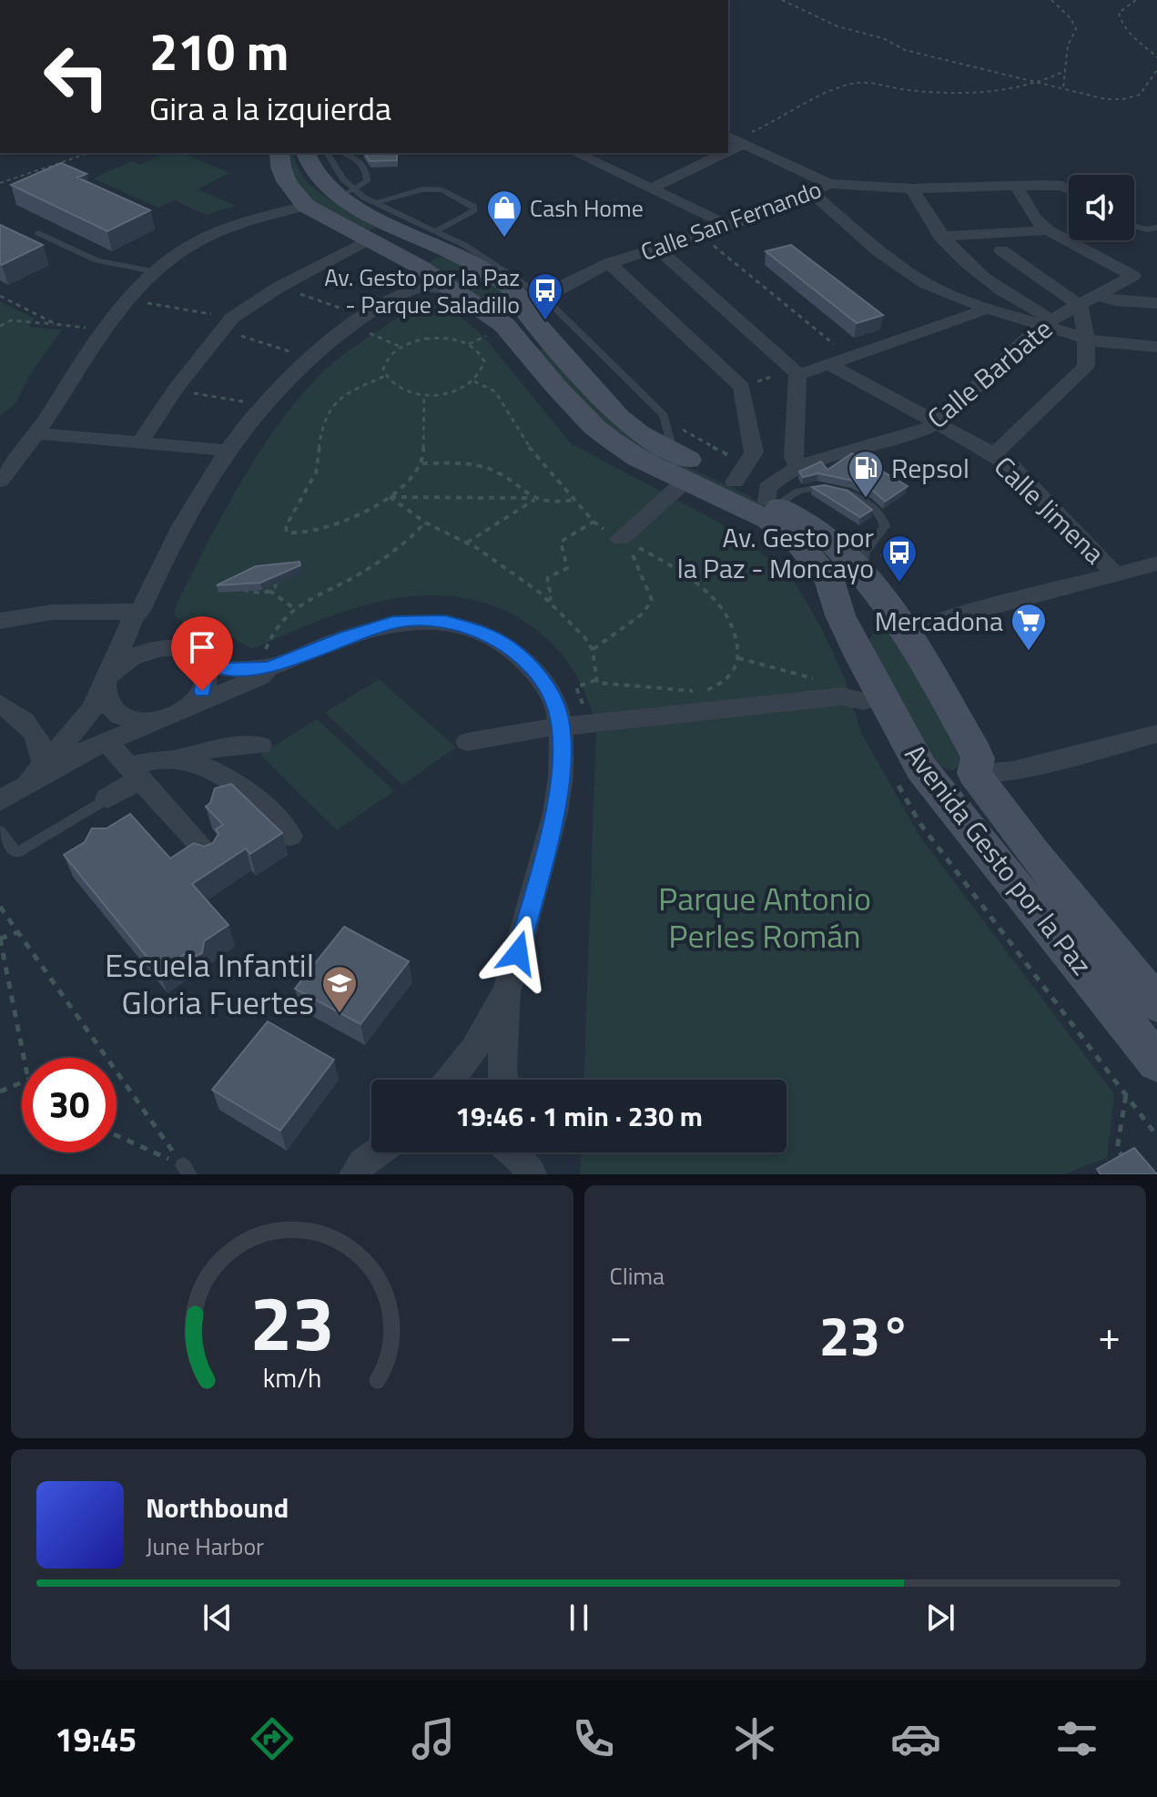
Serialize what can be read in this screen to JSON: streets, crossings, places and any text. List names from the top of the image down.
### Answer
{
  "streets": {
    "main road": ["Avenida Gesto por la Paz"],
    "street": ["Calle San Fernando", "Calle Barbate", "Calle Jimena"]
  },
  "crossings": [
    ["Calle San Fernando", "Avenida Gesto por la Paz"],
    ["Calle Barbate", "Calle Jimena"],
    ["Calle Barbate", "Avenida Gesto por la Paz"]
  ],
  "parks": ["Parque Antonio Perles Román"],
  "places": {
    "shop": ["Cash Home"],
    "bus stop": ["Av. Gesto por la Paz - Parque Saladillo", "Av. Gesto por la Paz - Moncayo"],
    "fuel station": ["Repsol"],
    "supermarket": ["Mercadona"],
    "school or university": ["Escuela Infantil Gloria Fuertes"]
  },
  "page": {
    "turn": ["210 m", "Gira a la izquierda"],
    "limit": "30",
    "trip": "19:46 · 1 min · 230 m",
    "tile": "Clima",
    "heat": ["−", "23°", "+"],
    "song": ["Northbound", "June Harbor"],
    "tabs": "19:45",
    "gauge": ["23", "km/h"]
  }
}
